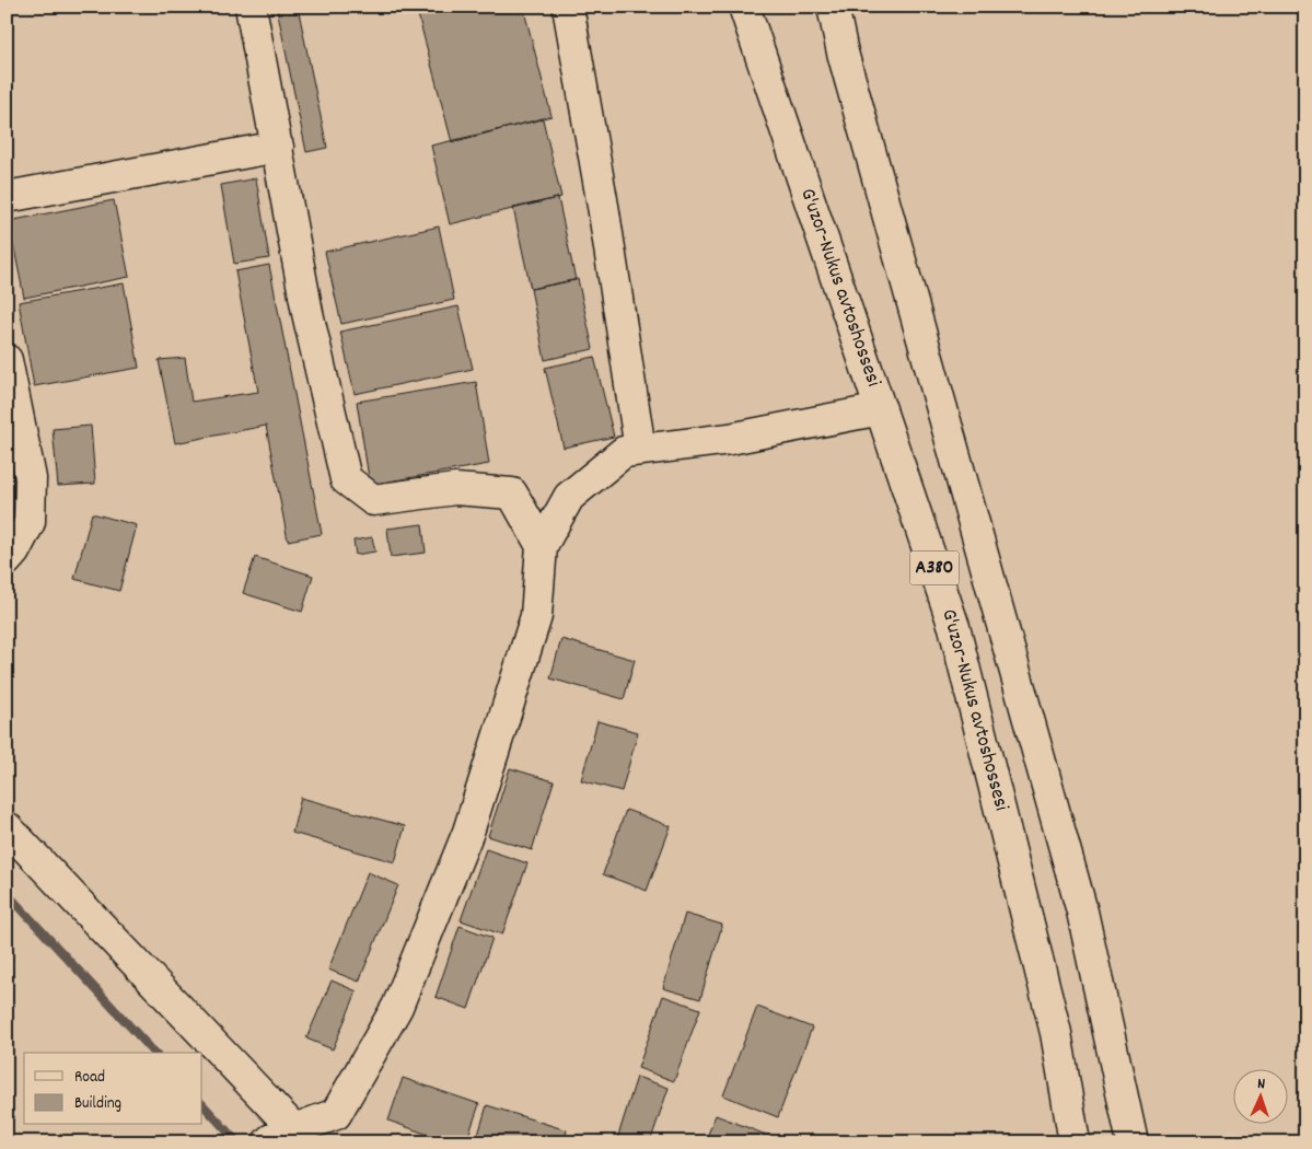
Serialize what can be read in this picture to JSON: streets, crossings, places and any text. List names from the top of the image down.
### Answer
{
  "streets": {
    "main road": ["G'uzor-Nukus avtoshossesi", "A380"]
  },
  "legend": ["Road", "Building"],
  "north": "top"
}
